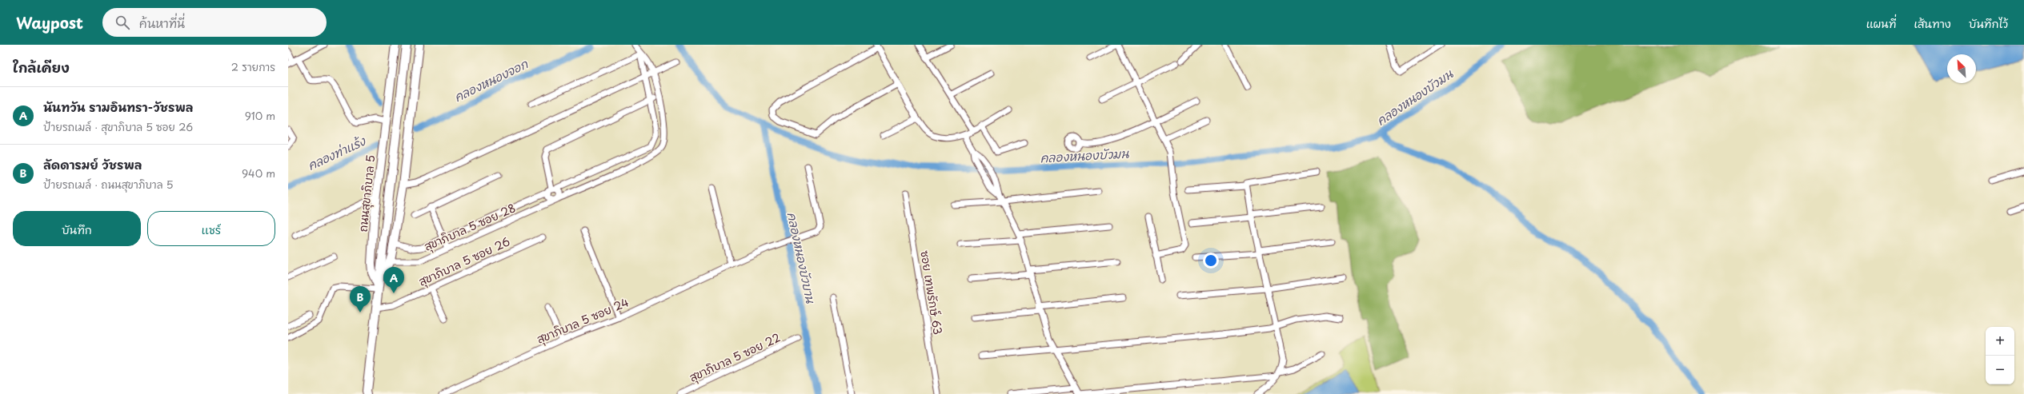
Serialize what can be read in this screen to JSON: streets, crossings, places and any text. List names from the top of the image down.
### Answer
{
  "streets": {
    "main road": ["ถนนสุขาภิบาล 5"],
    "street": [
      "สุขาภิบาล 5 ซอย 28",
      "สุขาภิบาล 5 ซอย 26",
      "ซอย เทพรักษ์ 63",
      "สุขาภิบาล 5 ซอย 24",
      "สุขาภิบาล 5 ซอย 22"
    ]
  },
  "crossings": [
    ["ถนนสุขาภิบาล 5", "สุขาภิบาล 5 ซอย 26"]
  ],
  "water": [
    "คลองหนองจอก",
    "คลองหนองบัวมน",
    "คลองท่าแร้ง",
    "คลองหนองบัวบาน"
  ],
  "north": "top left",
  "page": {
    "header": "Waypost",
    "search": "ค้นหาที่นี่",
    "nav": ["แผนที่", "เส้นทาง", "บันทึกไว้"],
    "heading": ["ใกล้เคียง", "2 รายการ"],
    "list": [
      {
        "mark": "A",
        "name": "นันทวัน รามอินทรา-วัชรพล",
        "note": "ป้ายรถเมล์ · สุขาภิบาล 5 ซอย 26",
        "value": "910 m"
      },
      {
        "mark": "B",
        "name": "ลัดดารมย์ วัชรพล",
        "note": "ป้ายรถเมล์ · ถนนสุขาภิบาล 5",
        "value": "940 m"
      }
    ],
    "buttons": ["บันทึก", "แชร์"],
    "pins": ["A", "B"],
    "map_buttons": ["+", "−"]
  }
}
